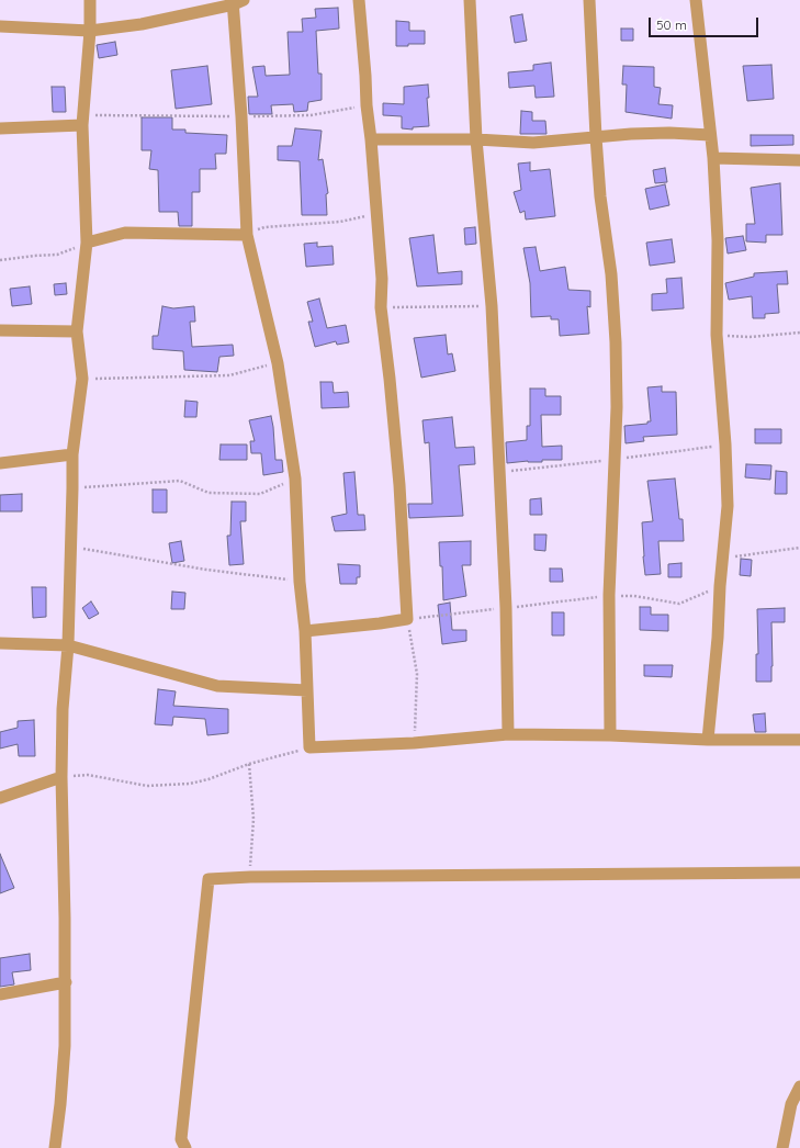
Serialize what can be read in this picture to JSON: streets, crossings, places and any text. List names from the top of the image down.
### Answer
{
  "scale_bar": "50 m"
}
